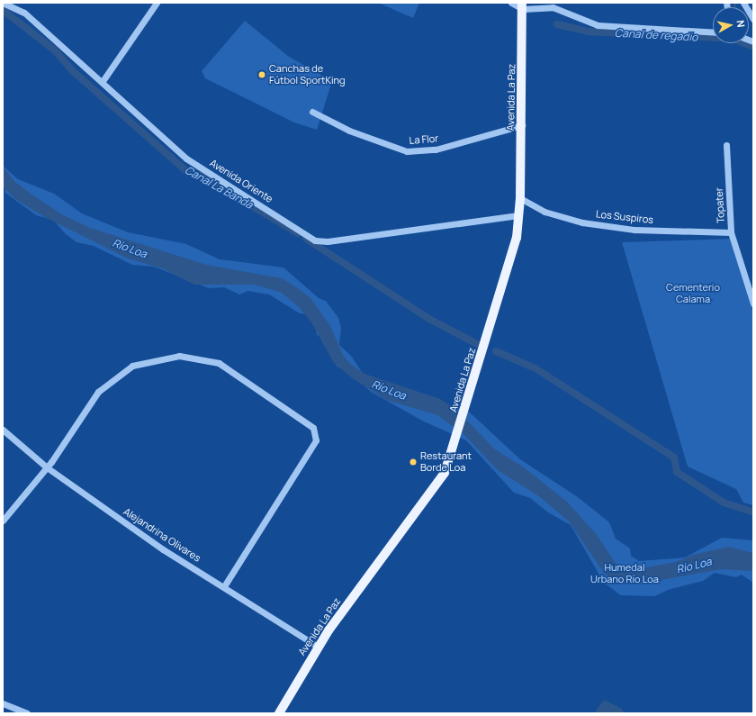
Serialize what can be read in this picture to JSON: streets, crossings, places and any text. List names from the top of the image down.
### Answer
{
  "streets": {
    "main road": ["Avenida La Paz"],
    "street": [
      "La Flor",
      "Avenida Oriente",
      "Topater",
      "Los Suspiros",
      "Alejandrina Olivares"
    ]
  },
  "crossings": [
    ["Avenida La Paz", "La Flor"],
    ["Avenida La Paz", "Avenida Oriente"],
    ["Avenida La Paz", "Los Suspiros"],
    ["Avenida La Paz", "Alejandrina Olivares"],
    ["Topater", "Los Suspiros"]
  ],
  "water": ["Canal de regadio", "Canal La Banda", "Río Loa"],
  "parks": ["Cementerio Calama", "Humedal Urbano Río Loa"],
  "places": ["Canchas de Fútbol SportKing", "Restaurant Borde Loa"],
  "north": "right"
}
